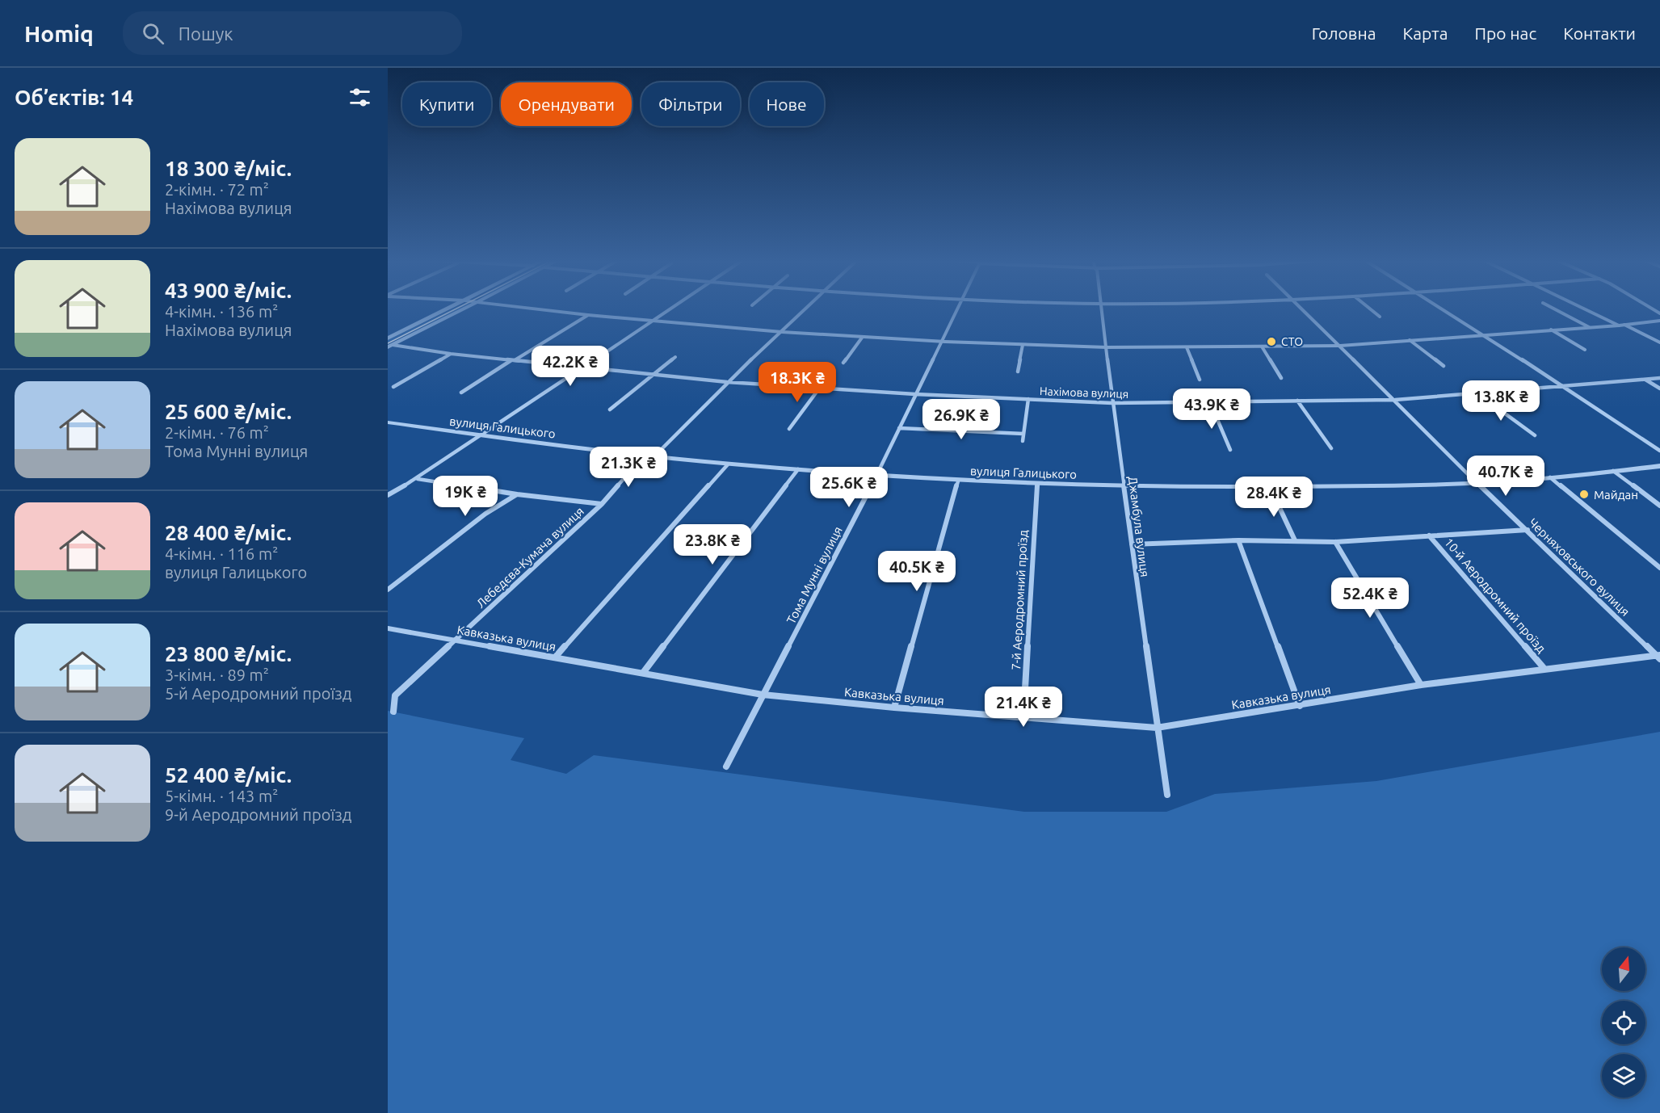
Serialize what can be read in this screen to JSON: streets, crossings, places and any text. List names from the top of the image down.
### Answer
{
  "streets": {
    "street": [
      "Нахімова вулиця",
      "вулиця Галицького",
      "Джамбула вулиця",
      "Лебедєва-Кумача вулиця",
      "Черняховського вулиця",
      "Тома Мунні вулиця",
      "10-й Аеродромний проїзд",
      "7-й Аеродромний проїзд",
      "Кавказька вулиця"
    ]
  },
  "crossings": [
    ["Нахімова вулиця", "Джамбула вулиця"],
    ["Нахімова вулиця", "Лебедєва-Кумача вулиця"],
    ["Нахімова вулиця", "Черняховського вулиця"],
    ["Нахімова вулиця", "Тома Мунні вулиця"],
    ["вулиця Галицького", "Джамбула вулиця"],
    ["вулиця Галицького", "Лебедєва-Кумача вулиця"],
    ["вулиця Галицького", "Черняховського вулиця"],
    ["вулиця Галицького", "Тома Мунні вулиця"],
    ["вулиця Галицького", "7-й Аеродромний проїзд"],
    ["Джамбула вулиця", "Кавказька вулиця"],
    ["Лебедєва-Кумача вулиця", "Кавказька вулиця"],
    ["Черняховського вулиця", "Кавказька вулиця"],
    ["Тома Мунні вулиця", "Кавказька вулиця"],
    ["10-й Аеродромний проїзд", "Кавказька вулиця"],
    ["7-й Аеродромний проїзд", "Кавказька вулиця"]
  ],
  "places": ["СТО", "Майдан"],
  "north": "top",
  "page": {
    "header": "Homiq",
    "search": "Пошук",
    "nav": [
      "Головна",
      "Карта",
      "Про нас",
      "Контакти"
    ],
    "heading": "Об’єктів: 14",
    "chip": [
      "Купити",
      "Орендувати",
      "Фільтри",
      "Нове"
    ],
    "list": [
      {
        "name": "18 300 ₴/міс.",
        "note": "2-кімн. · 72 m² · Нахімова вулиця"
      },
      {
        "name": "43 900 ₴/міс.",
        "note": "4-кімн. · 136 m² · Нахімова вулиця"
      },
      {
        "name": "25 600 ₴/міс.",
        "note": "2-кімн. · 76 m² · Тома Мунні вулиця"
      },
      {
        "name": "28 400 ₴/міс.",
        "note": "4-кімн. · 116 m² · вулиця Галицького"
      },
      {
        "name": "23 800 ₴/міс.",
        "note": "3-кімн. · 89 m² · 5-й Аеродромний проїзд"
      },
      {
        "name": "52 400 ₴/міс.",
        "note": "5-кімн. · 143 m² · 9-й Аеродромний проїзд"
      }
    ],
    "price": [
      "42.2K ₴",
      "18.3K ₴",
      "13.8K ₴",
      "43.9K ₴",
      "26.9K ₴",
      "21.3K ₴",
      "40.7K ₴",
      "25.6K ₴",
      "19K ₴",
      "28.4K ₴",
      "23.8K ₴",
      "40.5K ₴",
      "52.4K ₴",
      "21.4K ₴"
    ]
  }
}
